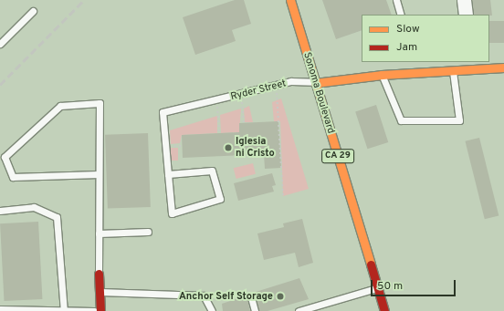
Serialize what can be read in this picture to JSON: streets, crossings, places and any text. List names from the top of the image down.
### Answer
{
  "streets": {
    "main road": ["Ryder Street", "Sonoma Boulevard", "CA 29"]
  },
  "crossings": [
    ["Ryder Street", "Sonoma Boulevard"]
  ],
  "places": ["Iglesia ni Cristo", "Anchor Self Storage"],
  "legend": ["Slow", "Jam"],
  "scale_bar": "50 m"
}
